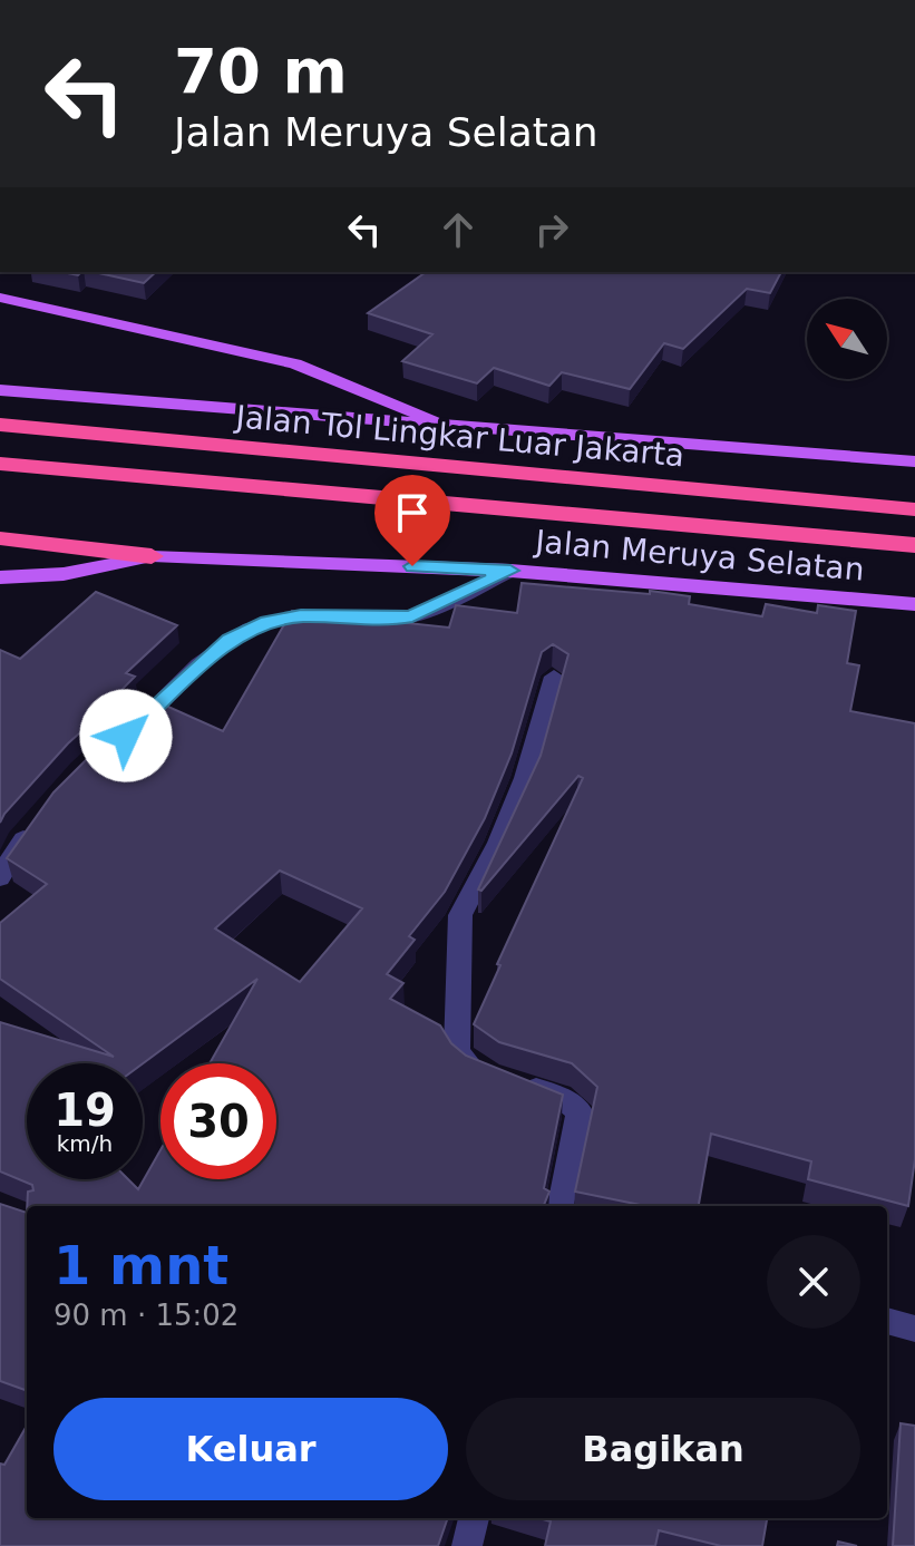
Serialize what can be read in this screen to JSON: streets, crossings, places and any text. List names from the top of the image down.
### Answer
{
  "streets": {
    "highway": ["Jalan Tol Lingkar Luar Jakarta"],
    "main road": ["Jalan Meruya Selatan"]
  },
  "north": "top left",
  "page": {
    "turn": ["70 m", "Jalan Meruya Selatan"],
    "speed": "19 km/h",
    "limit": "30",
    "heading": ["1 mnt", "90 m · 15:02"],
    "buttons": ["Keluar", "Bagikan"]
  }
}
